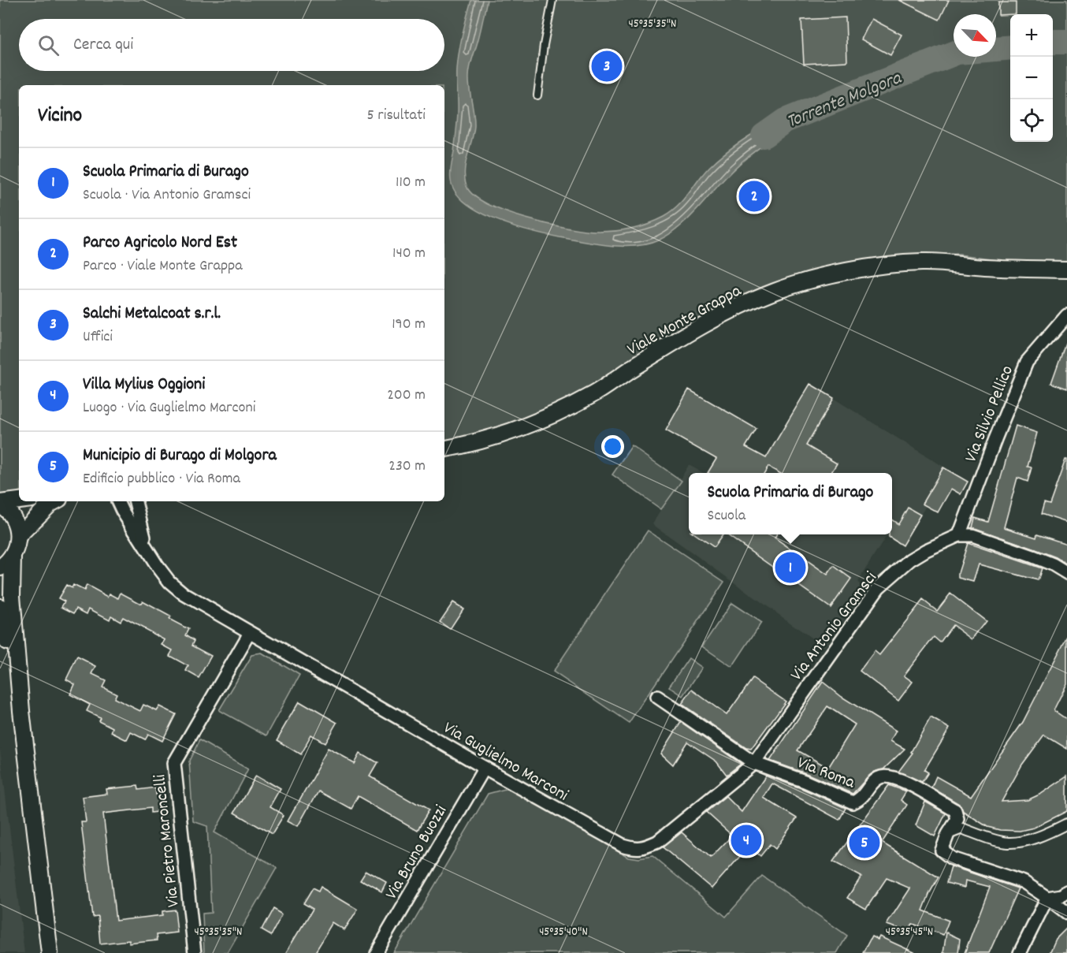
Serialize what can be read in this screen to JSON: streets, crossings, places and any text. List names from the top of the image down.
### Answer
{
  "streets": {
    "street": [
      "Viale Monte Grappa",
      "Via Silvio Pellico",
      "Via Antonio Gramsci",
      "Via Guglielmo Marconi",
      "Via Roma",
      "Via Pietro Maroncelli",
      "Via Bruno Buozzi"
    ]
  },
  "crossings": [
    ["Via Silvio Pellico", "Via Antonio Gramsci"],
    ["Via Antonio Gramsci", "Via Guglielmo Marconi"],
    ["Via Antonio Gramsci", "Via Roma"],
    ["Via Guglielmo Marconi", "Via Roma"],
    ["Via Guglielmo Marconi", "Via Pietro Maroncelli"],
    ["Via Guglielmo Marconi", "Via Bruno Buozzi"]
  ],
  "water": ["Torrente Molgora"],
  "north": "bottom right",
  "page": {
    "map_buttons": ["+", "−"],
    "search": "Cerca qui",
    "pins": [
      "3",
      "2",
      "1",
      "4",
      "5"
    ],
    "heading": ["Vicino", "5 risultati"],
    "list": [
      {
        "mark": "1",
        "name": "Scuola Primaria di Burago",
        "note": "Scuola · Via Antonio Gramsci",
        "value": "110 m"
      },
      {
        "mark": "2",
        "name": "Parco Agricolo Nord Est",
        "note": "Parco · Viale Monte Grappa",
        "value": "140 m"
      },
      {
        "mark": "3",
        "name": "Salchi Metalcoat s.r.l.",
        "note": "Uffici",
        "value": "190 m"
      },
      {
        "mark": "4",
        "name": "Villa Mylius Oggioni",
        "note": "Luogo · Via Guglielmo Marconi",
        "value": "200 m"
      },
      {
        "mark": "5",
        "name": "Municipio di Burago di Molgora",
        "note": "Edificio pubblico · Via Roma",
        "value": "230 m"
      }
    ],
    "popup": ["Scuola Primaria di Burago", "Scuola"]
  },
  "coordinates": ["45°35'35\"N", "45°35'40\"N", "45°35'45\"N"]
}
